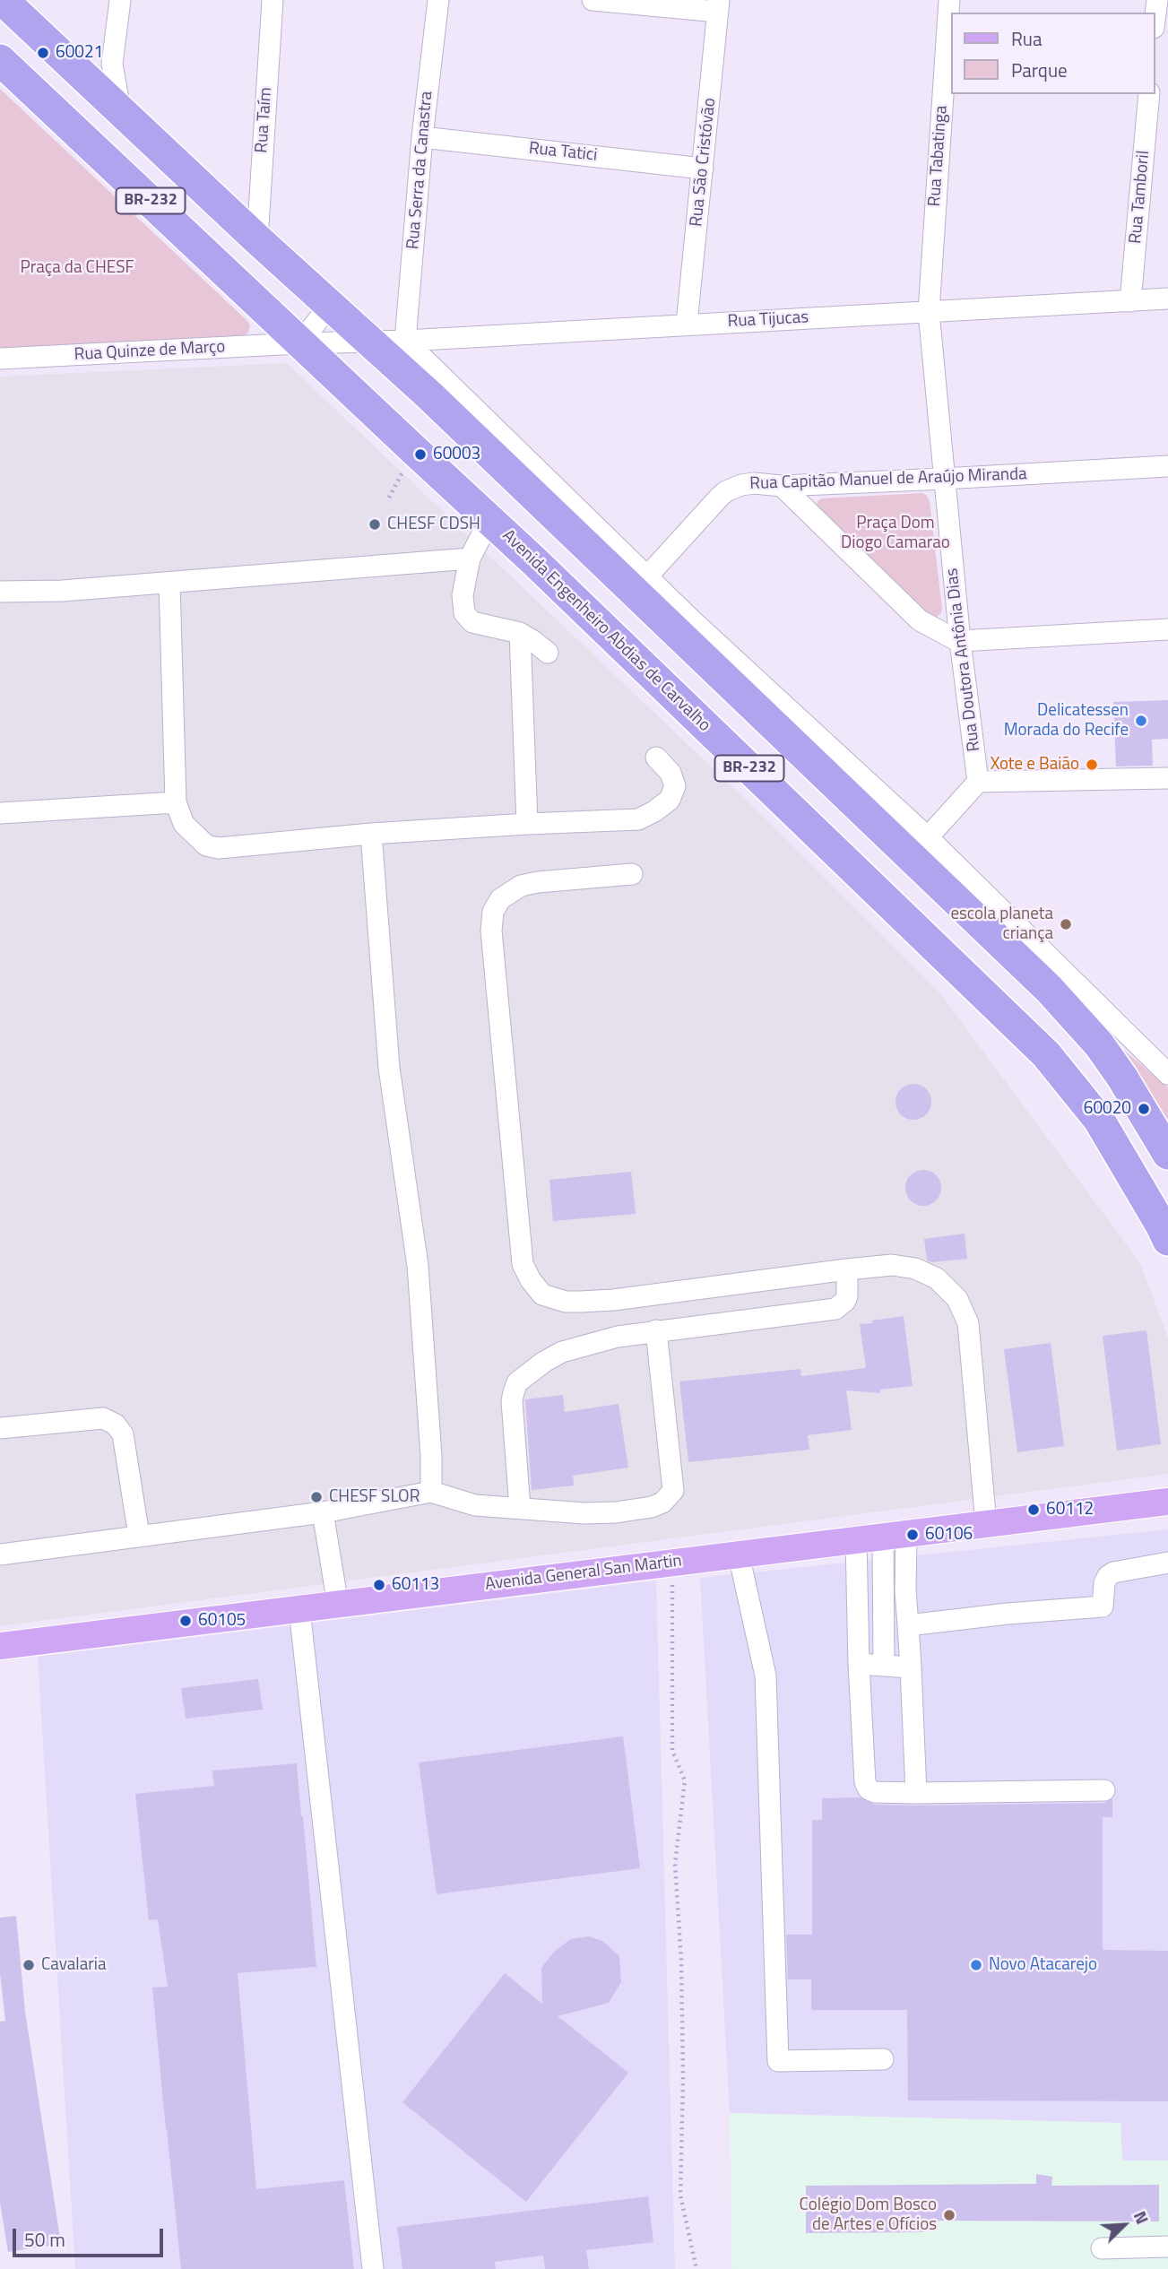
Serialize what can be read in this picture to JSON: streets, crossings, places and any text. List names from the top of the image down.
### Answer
{
  "streets": {
    "highway": ["BR-232", "Avenida Engenheiro Abdias de Carvalho"],
    "main road": ["Avenida General San Martin"],
    "street": [
      "Rua Taím",
      "Rua Tatici",
      "Rua Tabatinga",
      "Rua São Cristóvão",
      "Rua Serra da Canastra",
      "Rua Tamboril",
      "Rua Tijucas",
      "Rua Quinze de Março",
      "Rua Capitão Manuel de Araújo Miranda",
      "Rua Doutora Antônia Dias"
    ]
  },
  "crossings": [
    ["Rua Taím", "BR-232"],
    ["Rua Tatici", "Rua São Cristóvão"],
    ["Rua Tatici", "Rua Serra da Canastra"],
    ["Rua Tabatinga", "Rua Tijucas"],
    ["Rua Tabatinga", "Rua Doutora Antônia Dias"],
    ["Rua São Cristóvão", "Rua Tijucas"],
    ["Rua Serra da Canastra", "Rua Tijucas"],
    ["Rua Tamboril", "Rua Tijucas"],
    ["BR-232", "Rua Tijucas"],
    ["BR-232", "Rua Quinze de Março"],
    ["Rua Tijucas", "Rua Quinze de Março"],
    ["Rua Tijucas", "Rua Doutora Antônia Dias"],
    ["Rua Quinze de Março", "Avenida Engenheiro Abdias de Carvalho"],
    ["Rua Capitão Manuel de Araújo Miranda", "Rua Doutora Antônia Dias"]
  ],
  "parks": ["Praça da CHESF", "Praça Dom Diogo Camarao"],
  "places": [
    "60021",
    "60003",
    "CHESF CDSH",
    "Delicatessen Morada do Recife",
    "Xote e Baião",
    "escola planeta criança",
    "60020",
    "CHESF SLOR",
    "60112",
    "60106",
    "60113",
    "60105",
    "Cavalaria",
    "Novo Atacarejo",
    "Colégio Dom Bosco de Artes e Ofícios"
  ],
  "legend": ["Rua", "Parque"],
  "scale_bar": "50 m",
  "north": "top right"
}
